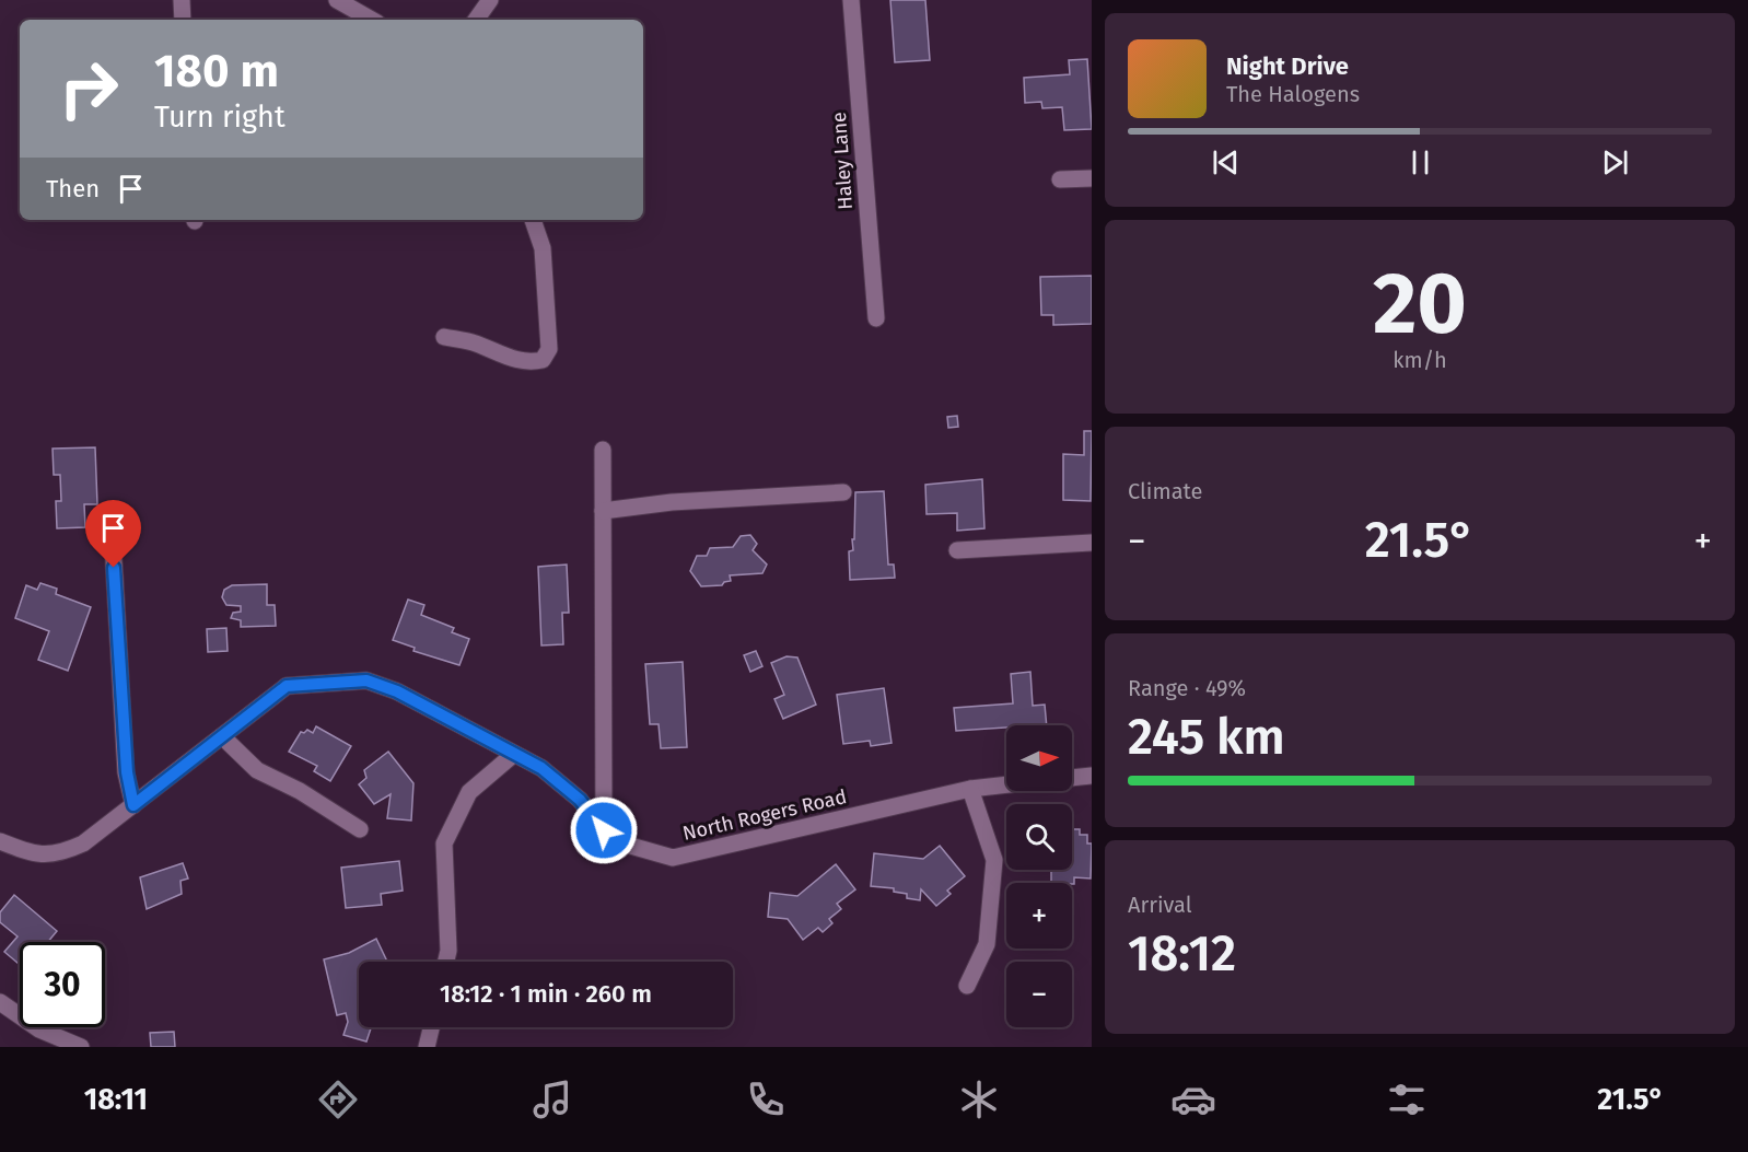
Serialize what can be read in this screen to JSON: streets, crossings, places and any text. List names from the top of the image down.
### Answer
{
  "streets": {
    "street": ["Haley Lane", "North Rogers Road"]
  },
  "north": "right",
  "page": {
    "turn": ["180 m", "Turn right"],
    "song": ["Night Drive", "The Halogens"],
    "then": "Then",
    "tile": [
      ["20", "km/h"],
      "Climate",
      ["Range · 49%", "245 km"],
      ["Arrival", "18:12"]
    ],
    "heat": ["−", "21.5°", "+"],
    "map_buttons": ["+", "−"],
    "limit": "30",
    "trip": "18:12 · 1 min · 260 m",
    "tabs": ["18:11", "21.5°"]
  }
}
